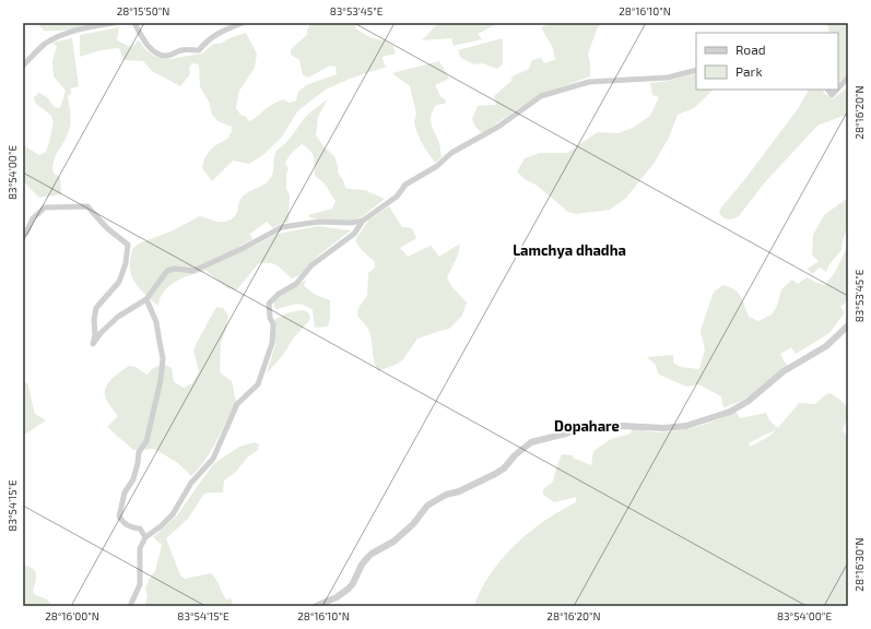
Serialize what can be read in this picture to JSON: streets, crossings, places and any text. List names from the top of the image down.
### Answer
{
  "districts": ["Lamchya dhadha", "Dopahare"],
  "legend": ["Road", "Park"],
  "coordinates": [
    "28°15'50\"N",
    "83°53'45\"E",
    "28°16'10\"N",
    "28°16'20\"N",
    "83°54'00\"E",
    "83°54'15\"E",
    "28°16'30\"N",
    "28°16'00\"N"
  ]
}
